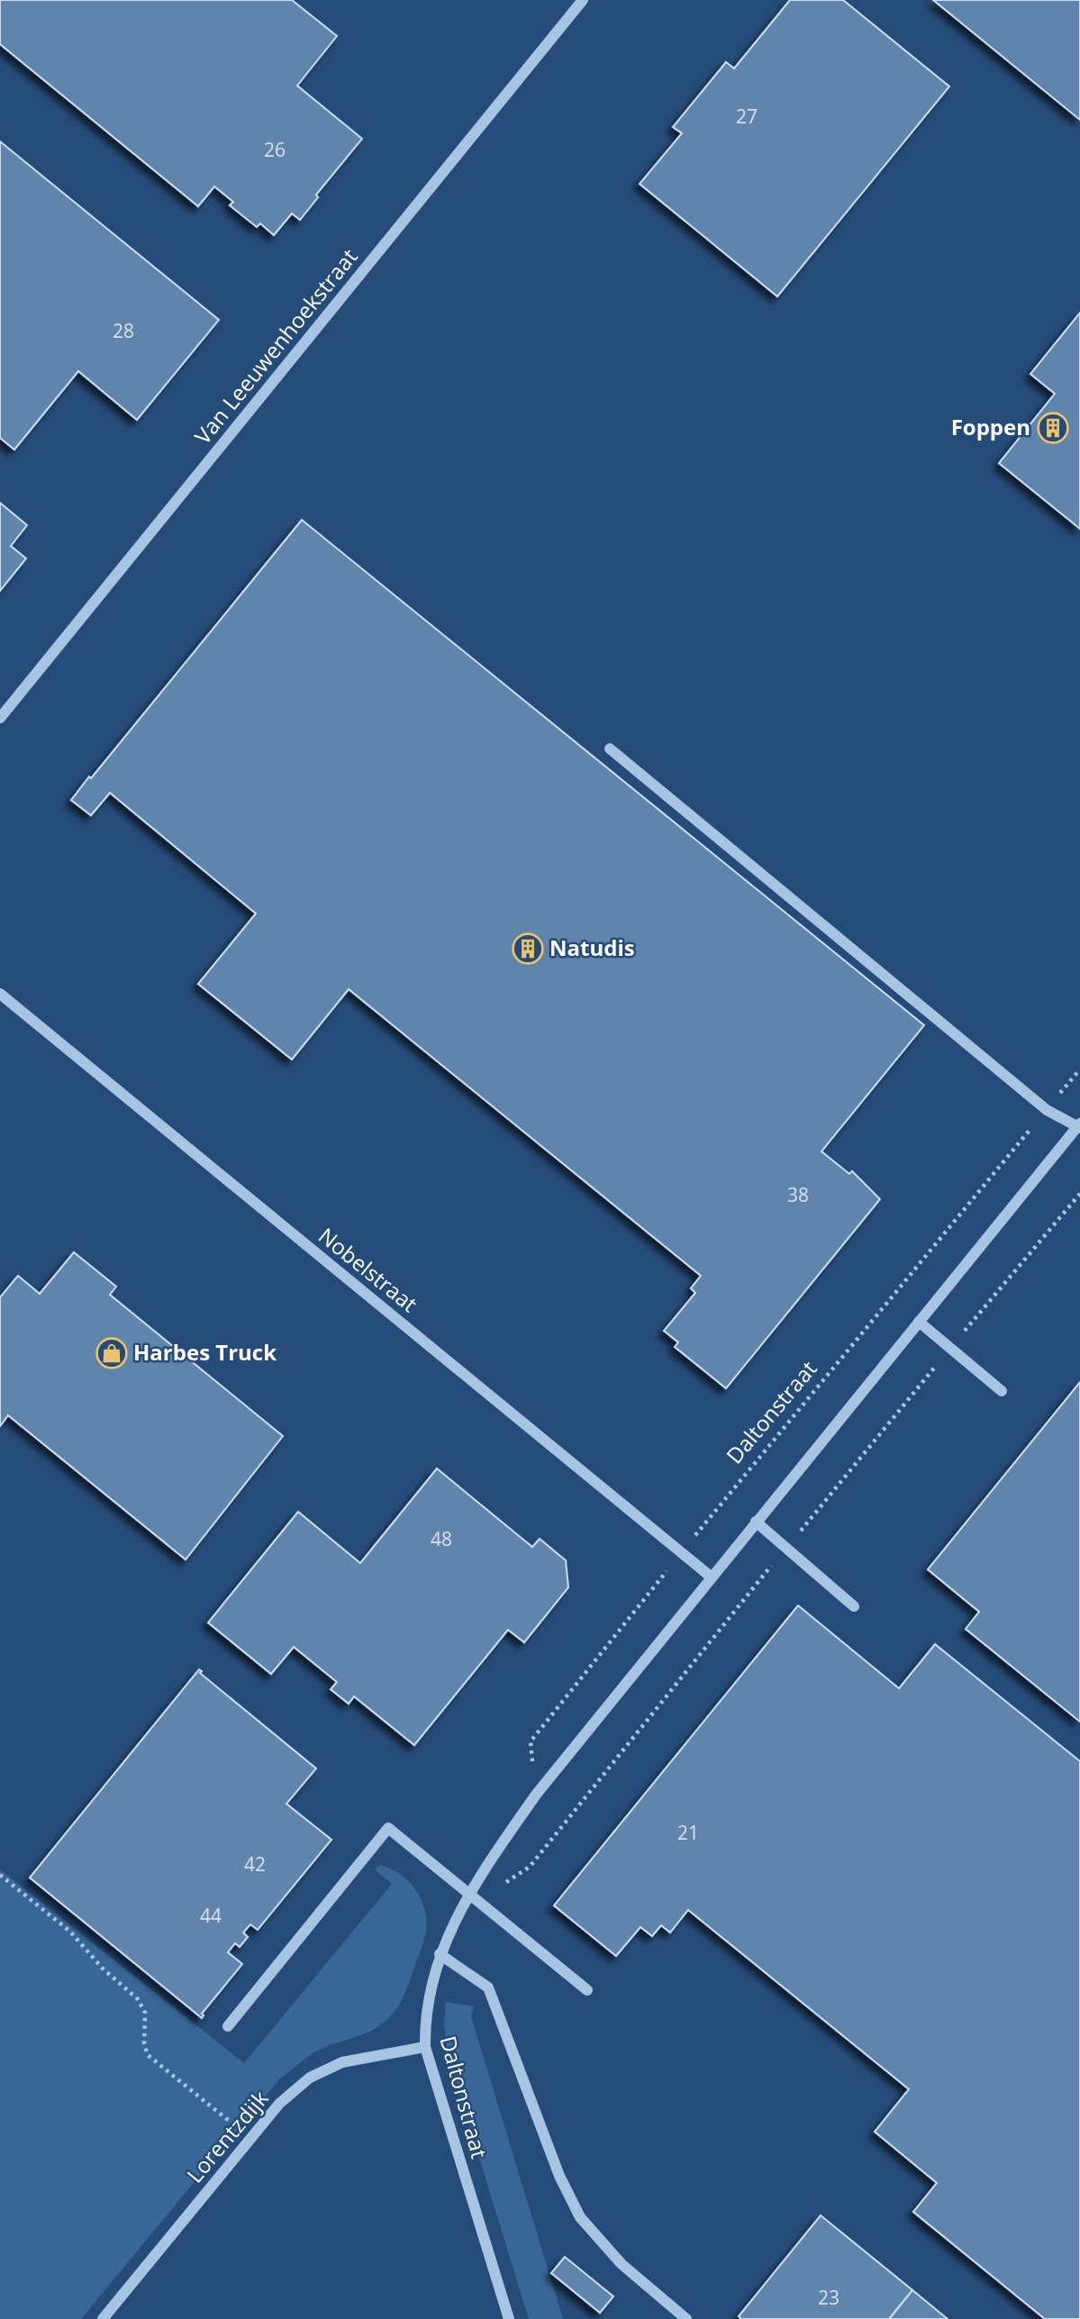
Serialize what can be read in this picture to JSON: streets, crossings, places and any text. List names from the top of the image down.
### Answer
{
  "streets": {
    "street": [
      "Van Leeuwenhoekstraat",
      "Nobelstraat",
      "Daltonstraat",
      "Lorentzdijk"
    ]
  },
  "crossings": [
    ["Nobelstraat", "Daltonstraat"],
    ["Daltonstraat", "Lorentzdijk"]
  ],
  "places": {
    "building": ["Foppen", "Natudis"],
    "shop": ["Harbes Truck"]
  },
  "house_numbers": [
    "27",
    "26",
    "28",
    "38",
    "48",
    "21",
    "42",
    "44",
    "23"
  ]
}
